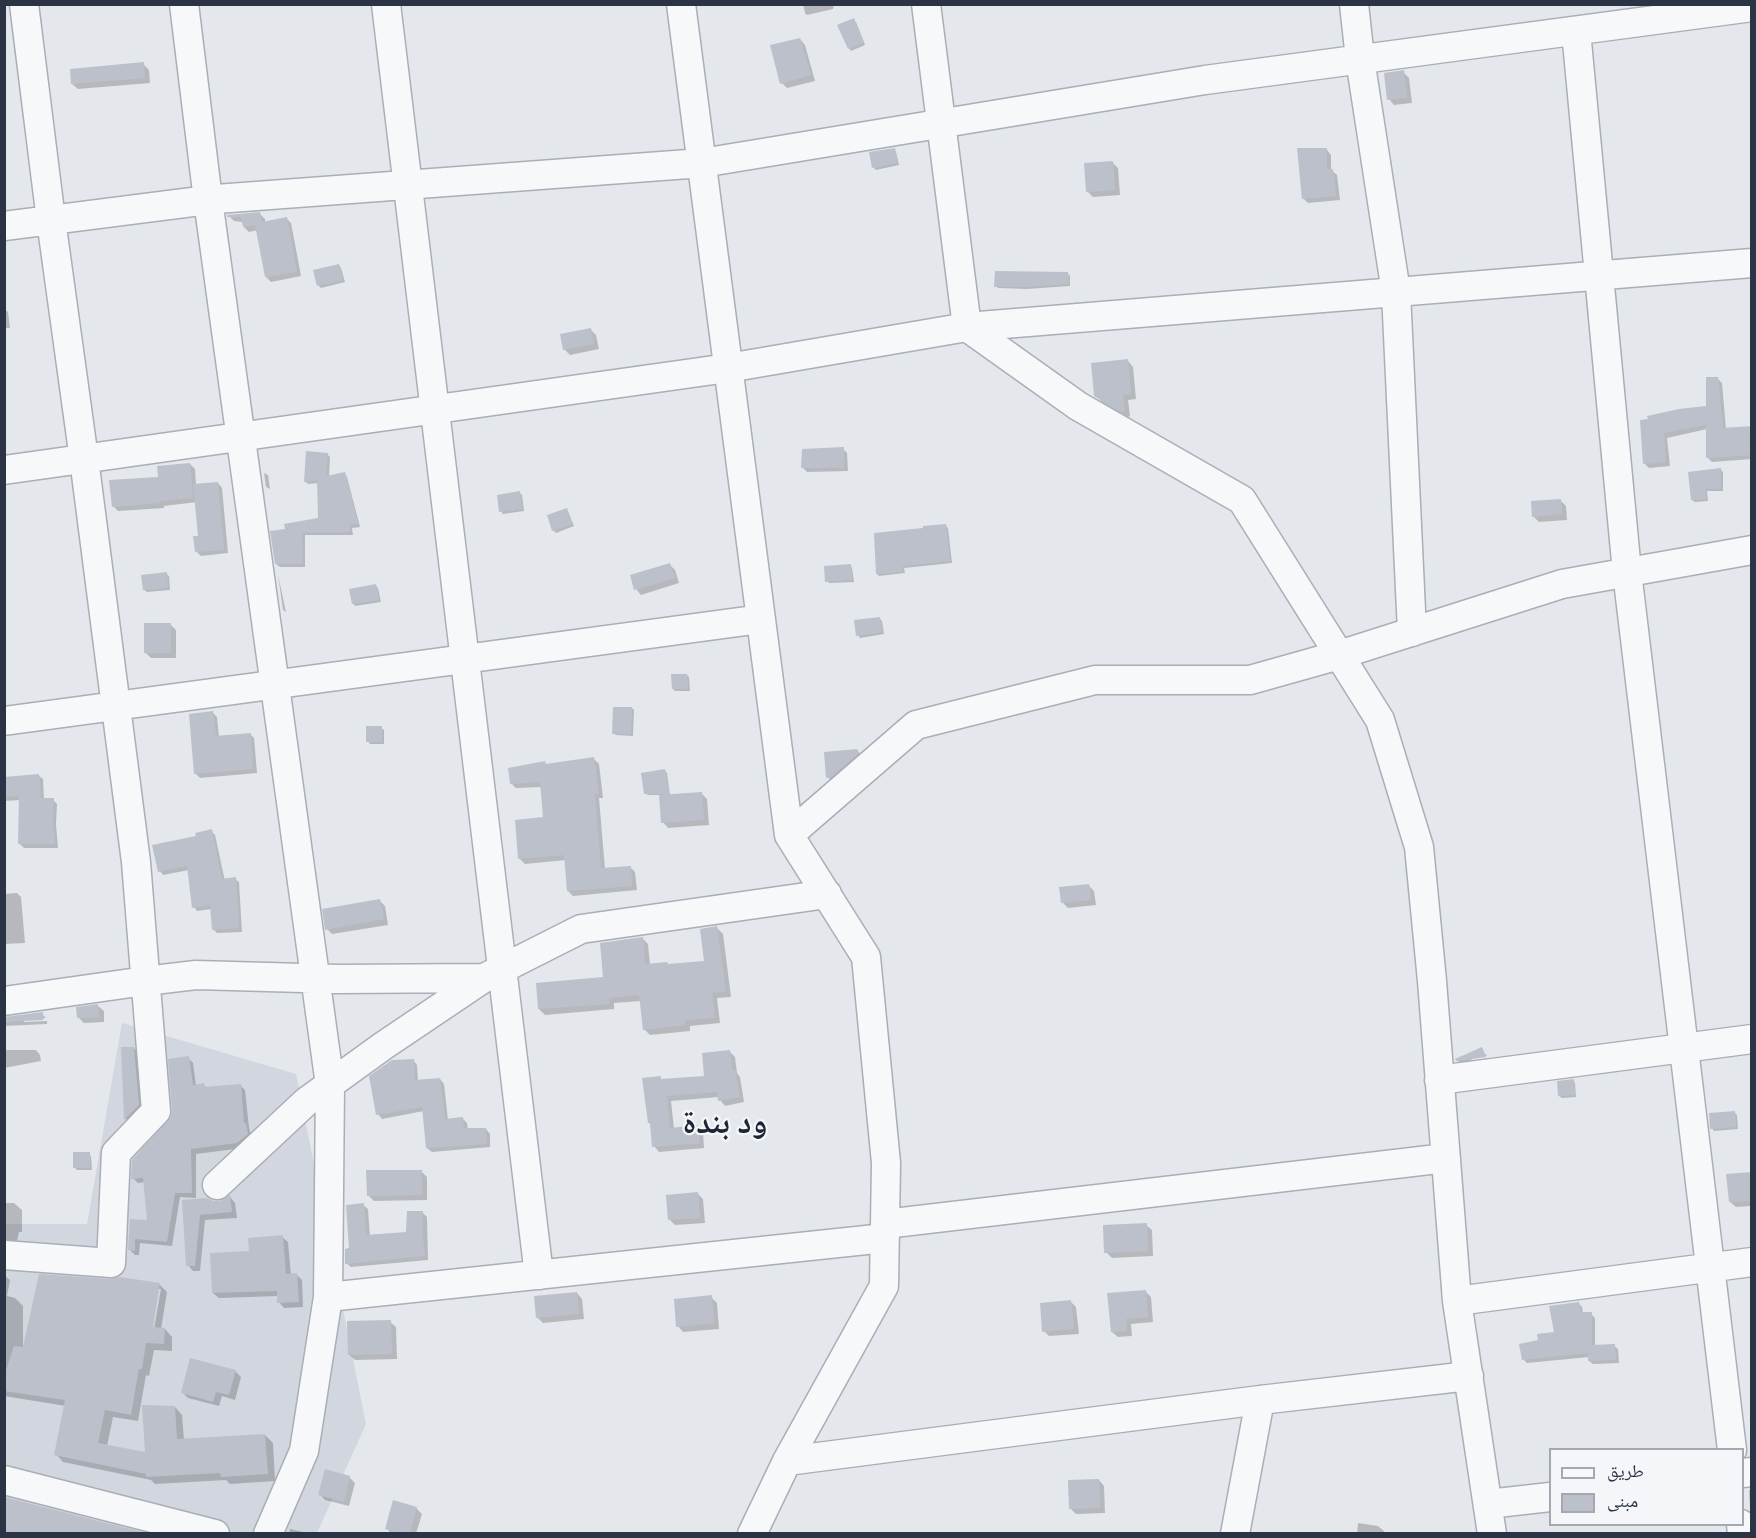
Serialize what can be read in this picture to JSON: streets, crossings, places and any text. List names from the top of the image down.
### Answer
{
  "districts": ["ود بندة"],
  "legend": ["طريق", "مبنى"]
}
